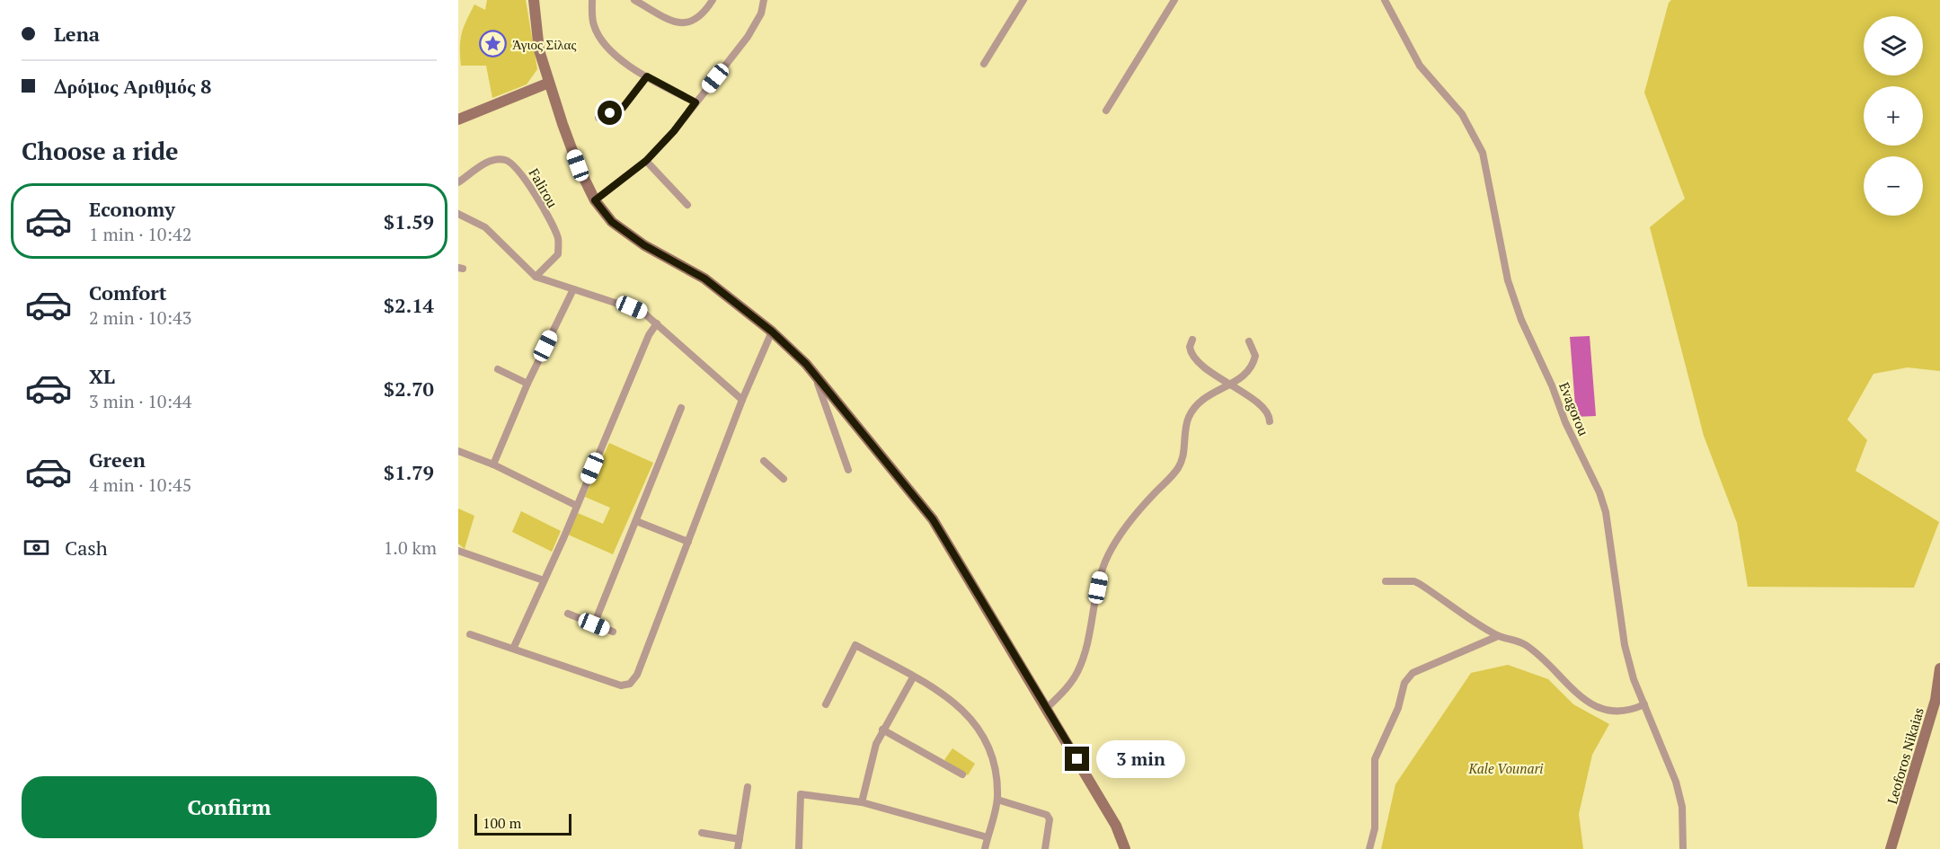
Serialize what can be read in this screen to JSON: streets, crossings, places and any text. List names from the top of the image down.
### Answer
{
  "streets": {
    "street": ["Falirou", "Evagorou", "Leoforos Nikaias"]
  },
  "parks": ["Kale Vounari"],
  "places": {
    "place": ["Άγιος Σίλας"]
  },
  "scale_bar": "100 m",
  "page": {
    "banner": ["Lena", "Δρόμος Αριθμός 8"],
    "map_buttons": ["+", "−"],
    "heading": "Choose a ride",
    "list": [
      {
        "name": "Economy",
        "note": "1 min · 10:42",
        "value": "$1.59"
      },
      {
        "name": "Comfort",
        "note": "2 min · 10:43",
        "value": "$2.14"
      },
      {
        "name": "XL",
        "note": "3 min · 10:44",
        "value": "$2.70"
      },
      {
        "name": "Green",
        "note": "4 min · 10:45",
        "value": "$1.79"
      }
    ],
    "pay": ["Cash", "1.0 km"],
    "bubble": "3 min",
    "buttons": "Confirm",
    "scale": "100 m"
  }
}
